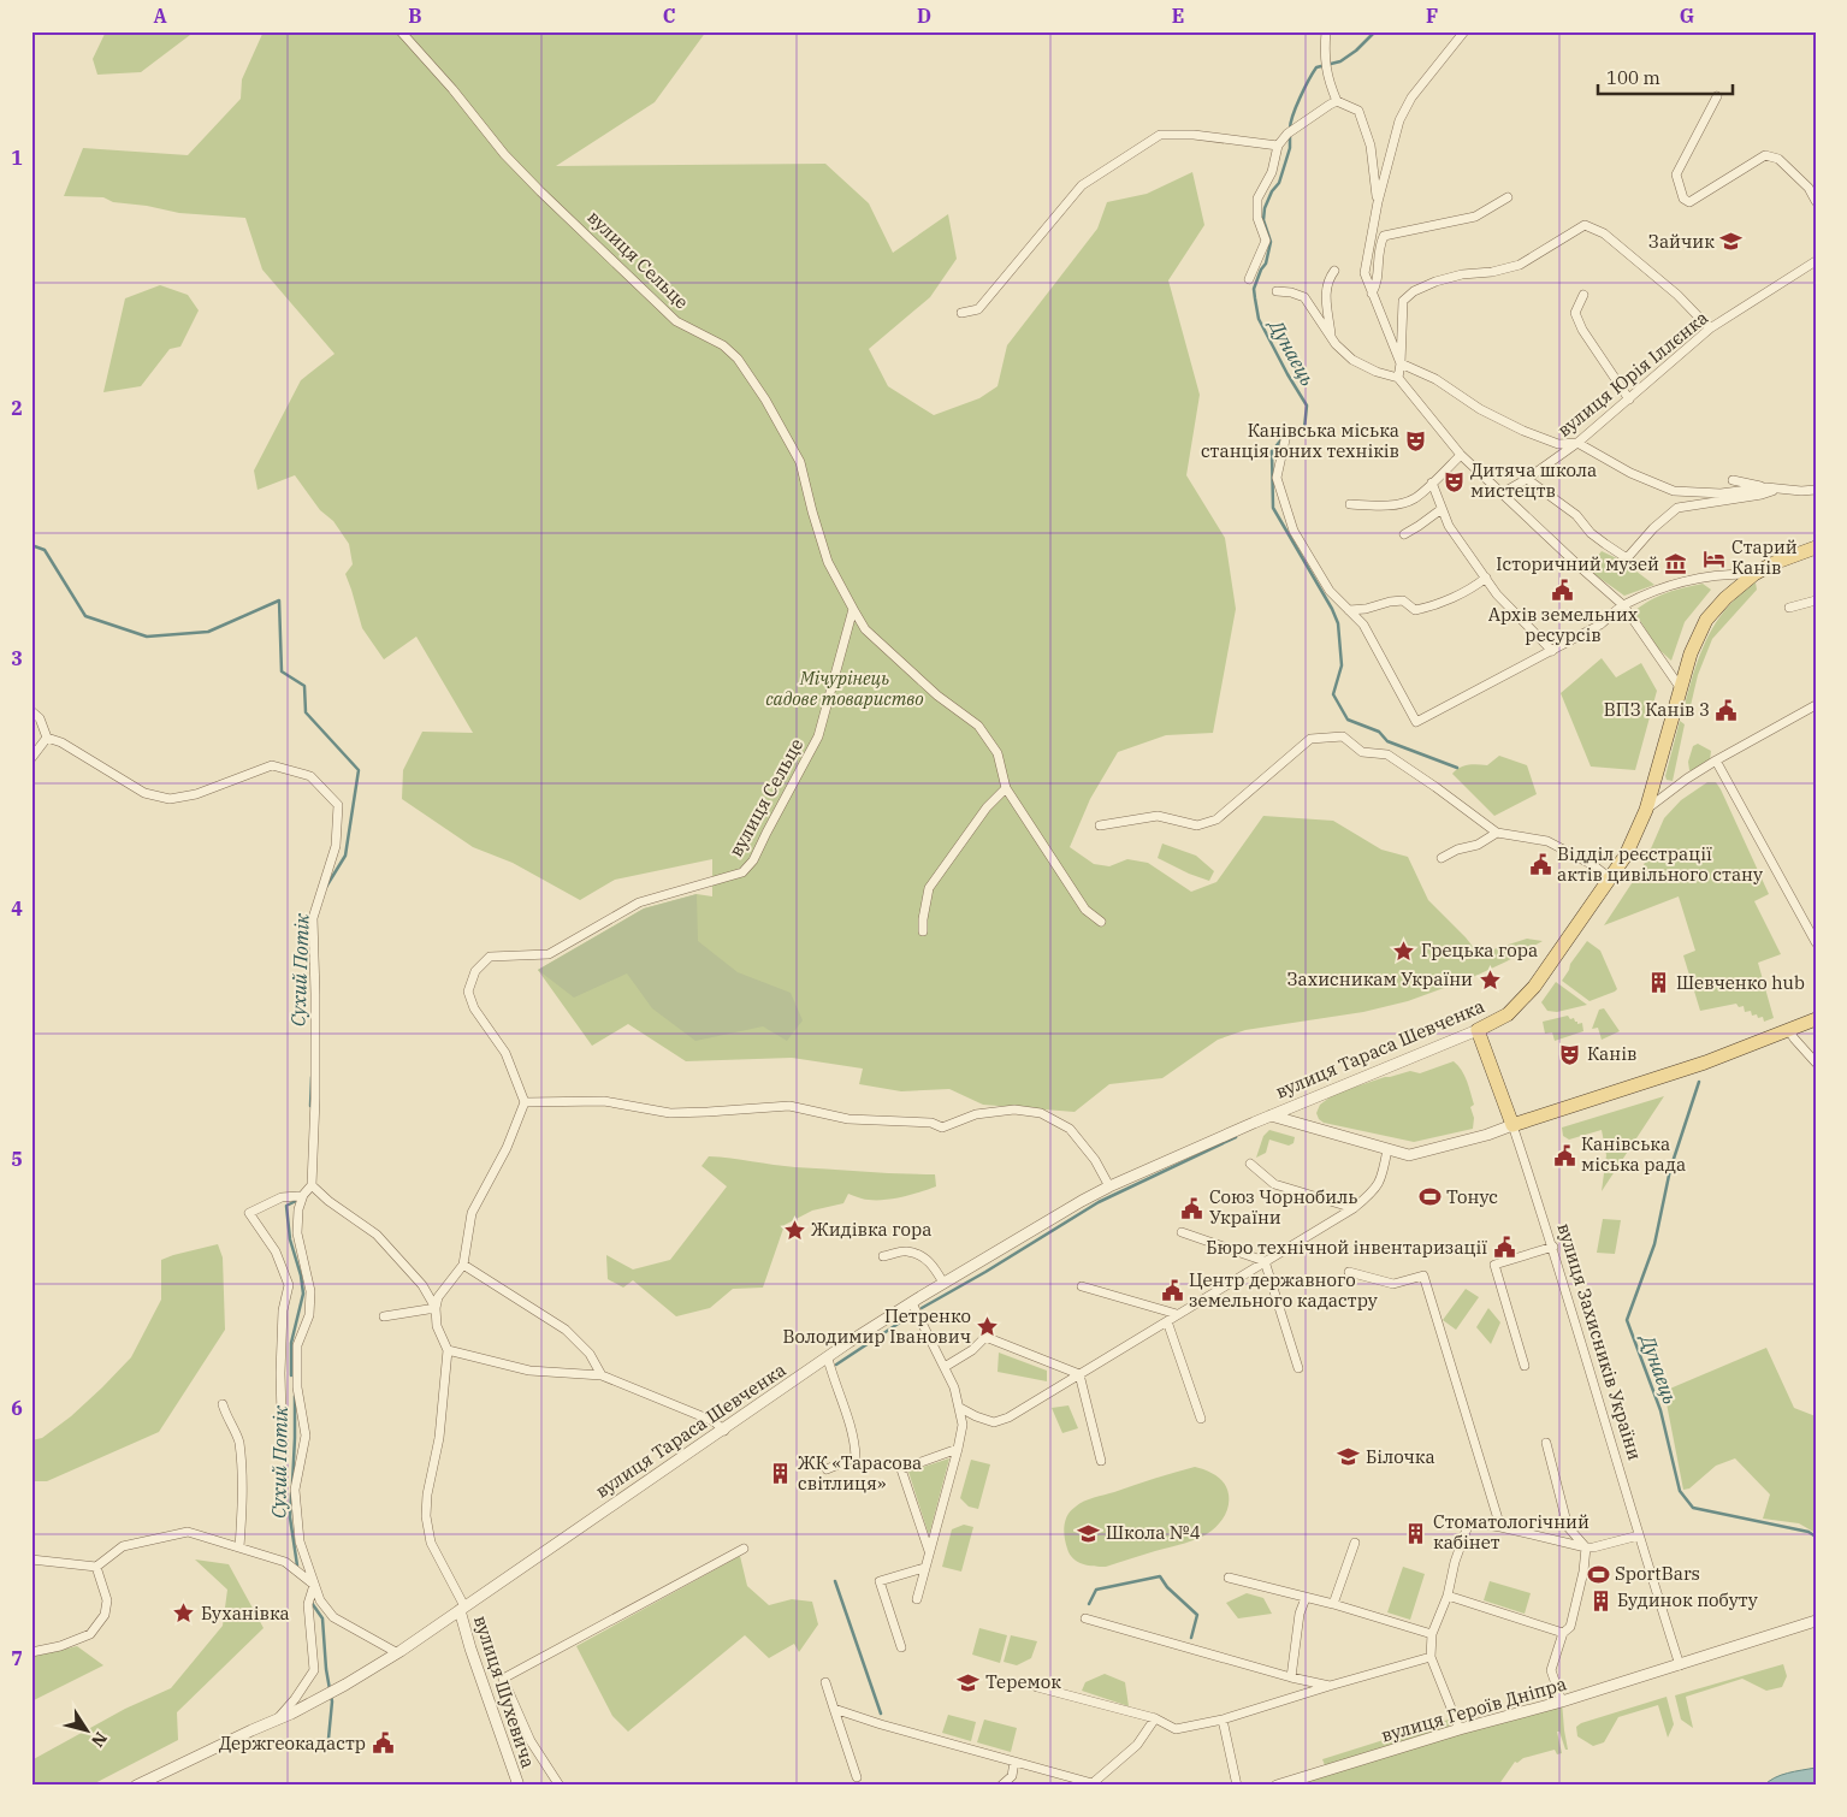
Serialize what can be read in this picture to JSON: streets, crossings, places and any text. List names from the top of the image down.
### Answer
{
  "streets": {
    "main road": ["вулиця Тараса Шевченка", "вулиця Захисників України"],
    "street": [
      "вулиця Сельце",
      "вулиця Юрія Іллєнка",
      "вулиця Шухевича",
      "вулиця Героїв Дніпра"
    ]
  },
  "crossings": [
    ["вулиця Тараса Шевченка", "вулиця Захисників України"],
    ["вулиця Тараса Шевченка", "вулиця Шухевича"],
    ["вулиця Захисників України", "вулиця Героїв Дніпра"]
  ],
  "water": ["Дунаець", "Сухий Потік"],
  "parks": ["Мічурінець садове товариство"],
  "places": {
    "school or university": [
      "Зайчик",
      "Білочка",
      "Школа №4",
      "Теремок"
    ],
    "theatre": ["Канівська міська станція юних техніків", "Дитяча школа мистецтв", "Канів"],
    "hotel": ["Старий Канів"],
    "museum": ["Історичний музей"],
    "public building": [
      "Архів земельних ресурсів",
      "ВПЗ Канів 3",
      "Відділ реєстрації актів цивільного стану",
      "Канівська міська рада",
      "Союз Чорнобиль України",
      "Бюро технічной інвентаризації",
      "Центр державного земельного кадастру",
      "Держгеокадастр"
    ],
    "place": [
      "Грецька гора",
      "Захисникам України",
      "Жидівка гора",
      "Петренко Володимир Іванович",
      "Буханівка"
    ],
    "building": [
      "Шевченко hub",
      "ЖК «Тарасова світлиця»",
      "Стоматологічний кабінет",
      "Будинок побуту"
    ],
    "sports": ["Тонус", "SportBars"]
  },
  "scale_bar": "100 m",
  "north": "bottom right",
  "grid": {
    "columns": [
      "A",
      "B",
      "C",
      "D",
      "E",
      "F",
      "G"
    ],
    "rows": [
      "1",
      "2",
      "3",
      "4",
      "5",
      "6",
      "7"
    ]
  }
}
